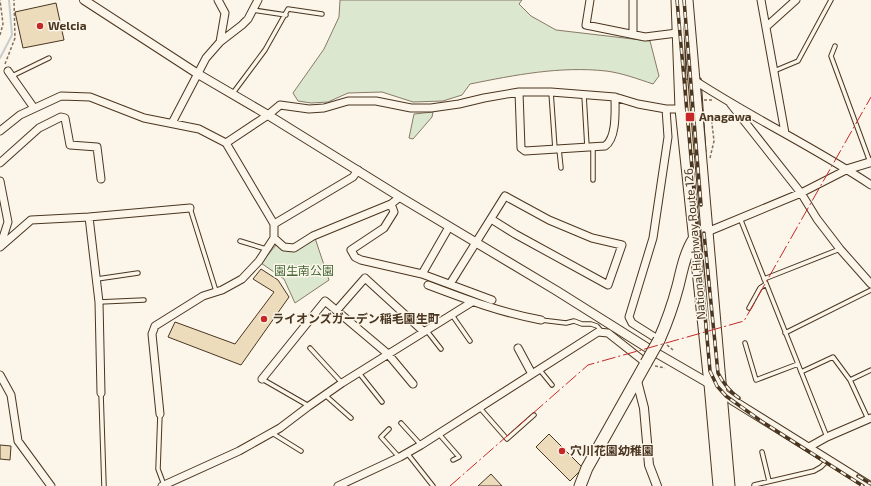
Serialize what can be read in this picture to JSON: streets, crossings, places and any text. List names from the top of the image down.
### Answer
{
  "streets": {
    "highway": ["National Highway Route 126"]
  },
  "parks": ["園生南公園"],
  "places": {
    "other": ["Welcia", "ライオンズガーデン稲毛園生町", "穴川花園幼稚園"],
    "transit": ["Anagawa"]
  }
}
